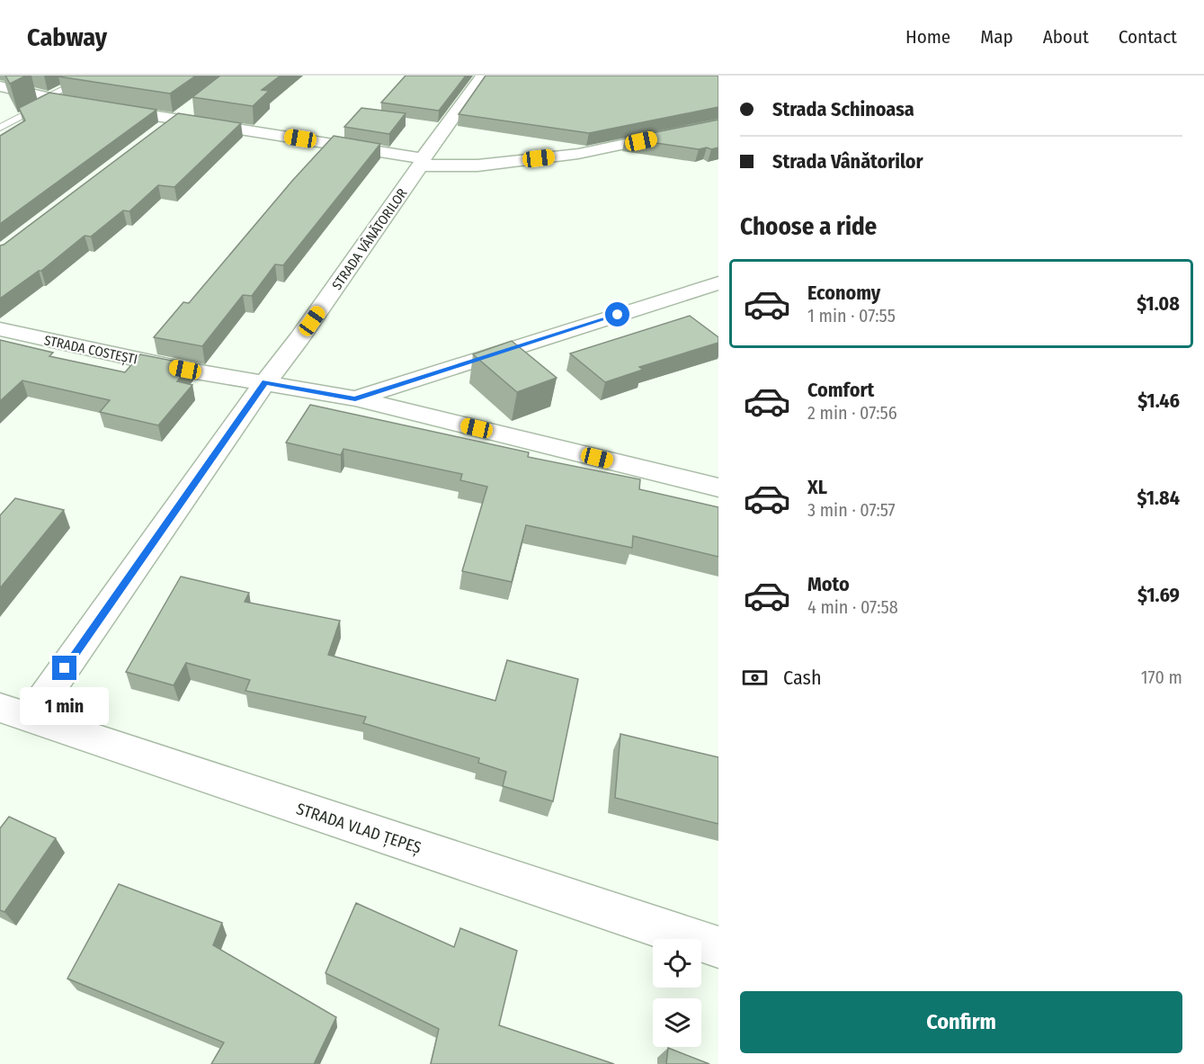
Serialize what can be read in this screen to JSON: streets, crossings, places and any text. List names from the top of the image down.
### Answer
{
  "streets": {
    "street": ["STRADA VÂNĂTORILOR", "STRADA COSTEȘTI", "STRADA VLAD ȚEPEȘ"]
  },
  "crossings": [
    ["STRADA VÂNĂTORILOR", "STRADA COSTEȘTI"],
    ["STRADA VÂNĂTORILOR", "STRADA VLAD ȚEPEȘ"]
  ],
  "page": {
    "header": "Cabway",
    "nav": [
      "Home",
      "Map",
      "About",
      "Contact"
    ],
    "banner": ["Strada Schinoasa", "Strada Vânătorilor"],
    "heading": "Choose a ride",
    "list": [
      {
        "name": "Economy",
        "note": "1 min · 07:55",
        "value": "$1.08"
      },
      {
        "name": "Comfort",
        "note": "2 min · 07:56",
        "value": "$1.46"
      },
      {
        "name": "XL",
        "note": "3 min · 07:57",
        "value": "$1.84"
      },
      {
        "name": "Moto",
        "note": "4 min · 07:58",
        "value": "$1.69"
      }
    ],
    "pay": ["Cash", "170 m"],
    "bubble": "1 min",
    "buttons": "Confirm"
  }
}
